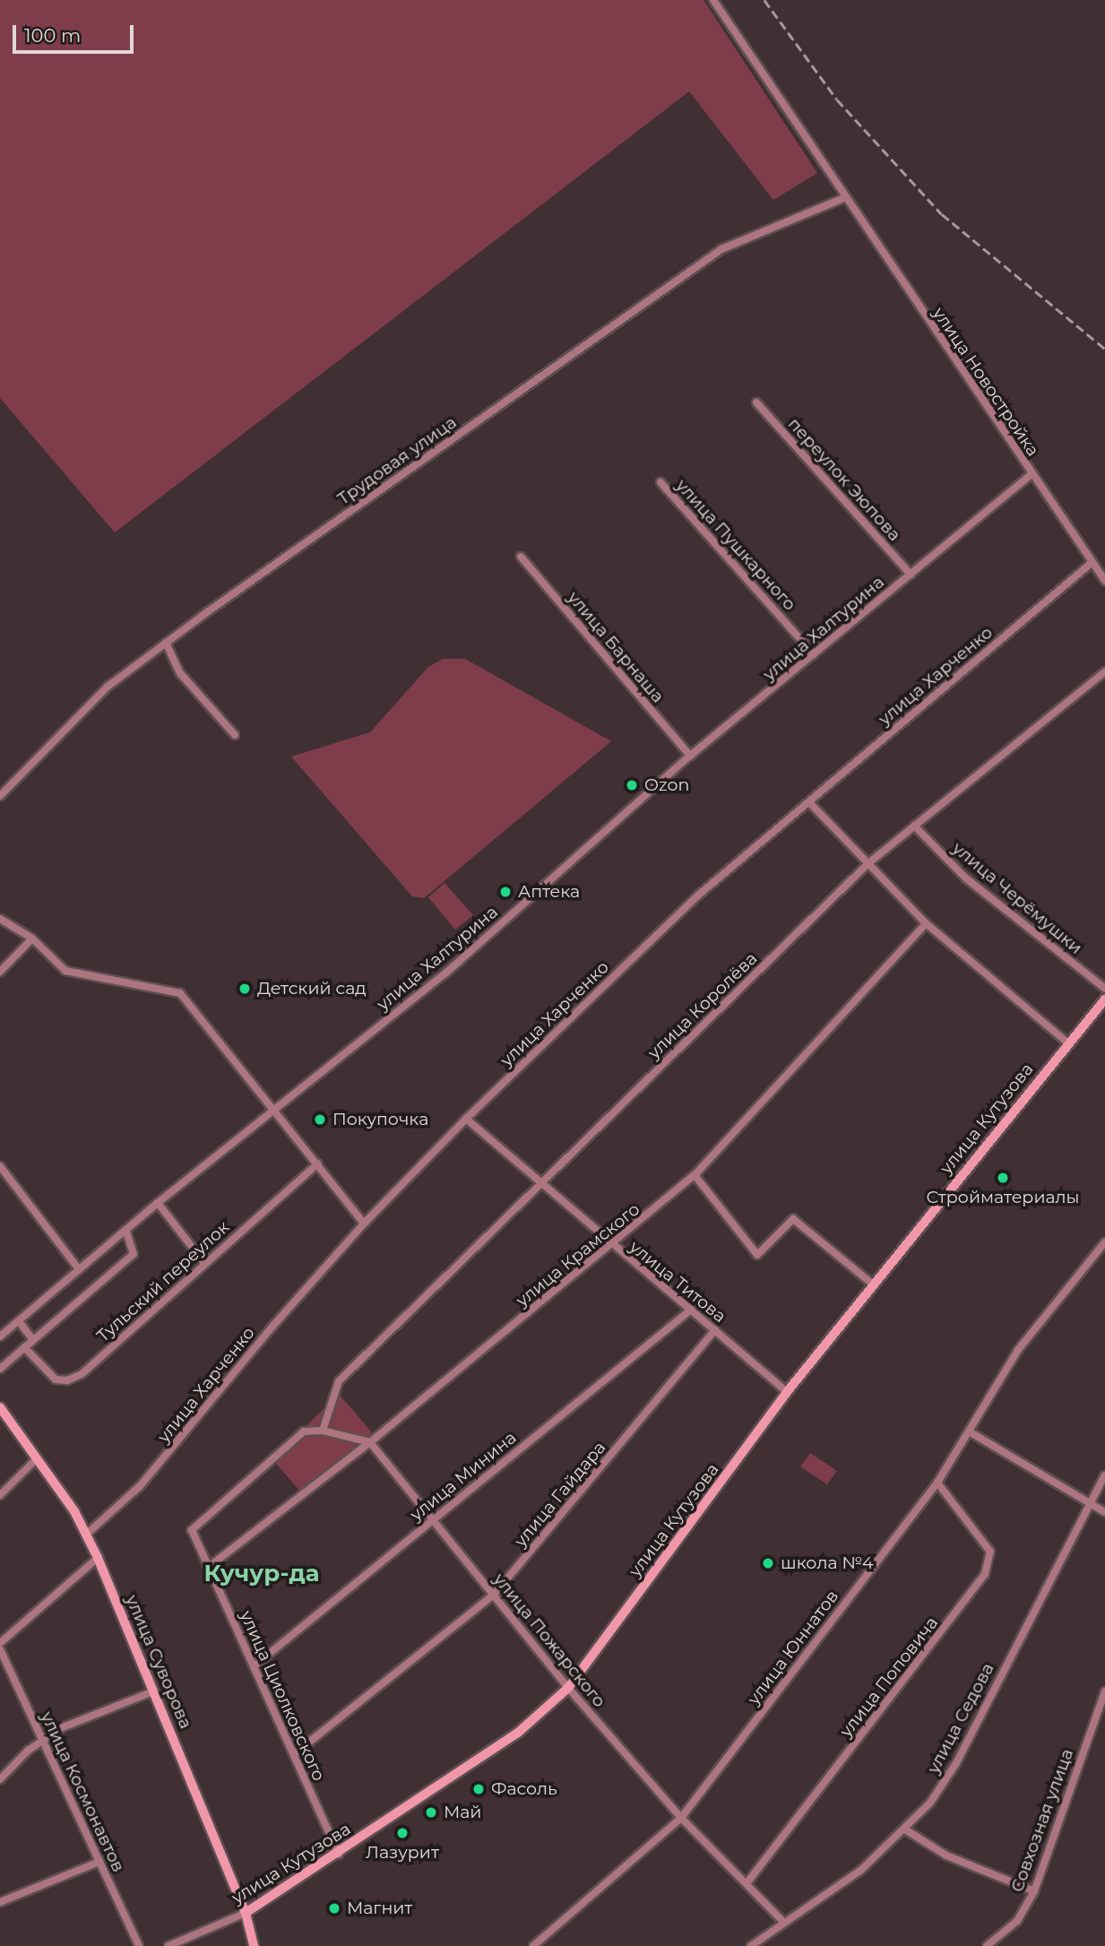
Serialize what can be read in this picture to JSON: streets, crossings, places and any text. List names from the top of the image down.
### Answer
{
  "streets": {
    "main road": ["улица Кутузова", "улица Суворова"],
    "street": [
      "улица Новостройка",
      "Трудовая улица",
      "переулок Эюпова",
      "улица Пушкарного",
      "улица Халтурина",
      "улица Барнаша",
      "улица Харченко",
      "улица Черёмушки",
      "улица Королёва",
      "улица Крамского",
      "Тульский переулок",
      "улица Титова",
      "улица Минина",
      "улица Гайдара",
      "улица Пожарского",
      "улица Юннатов",
      "улица Поповича",
      "улица Циолковского",
      "улица Седова",
      "улица Космонавтов",
      "Совхозная улица"
    ]
  },
  "crossings": [
    ["улица Новостройка", "Трудовая улица"],
    ["улица Новостройка", "улица Халтурина"],
    ["улица Новостройка", "улица Харченко"],
    ["переулок Эюпова", "улица Халтурина"],
    ["улица Пушкарного", "улица Халтурина"],
    ["улица Халтурина", "улица Барнаша"],
    ["улица Харченко", "улица Титова"],
    ["улица Харченко", "улица Суворова"],
    ["улица Черёмушки", "улица Королёва"],
    ["улица Королёва", "улица Титова"],
    ["улица Королёва", "улица Циолковского"],
    ["улица Кутузова", "улица Титова"],
    ["улица Кутузова", "улица Пожарского"],
    ["улица Кутузова", "улица Суворова"],
    ["улица Кутузова", "улица Циолковского"],
    ["улица Крамского", "улица Титова"],
    ["улица Крамского", "улица Пожарского"],
    ["улица Крамского", "улица Циолковского"],
    ["улица Титова", "улица Минина"],
    ["улица Титова", "улица Гайдара"],
    ["улица Минина", "улица Пожарского"],
    ["улица Минина", "улица Циолковского"],
    ["улица Гайдара", "улица Пожарского"],
    ["улица Гайдара", "улица Циолковского"],
    ["улица Пожарского", "улица Юннатов"],
    ["улица Пожарского", "улица Поповича"],
    ["улица Пожарского", "улица Седова"],
    ["улица Юннатов", "улица Поповича"]
  ],
  "districts": ["Кучур-да"],
  "places": [
    "Ozon",
    "Аптека",
    "Детский сад",
    "Покупочка",
    "Стройматериалы",
    "школа №4",
    "Фасоль",
    "Май",
    "Лазурит",
    "Магнит"
  ],
  "scale_bar": "100 m"
}
